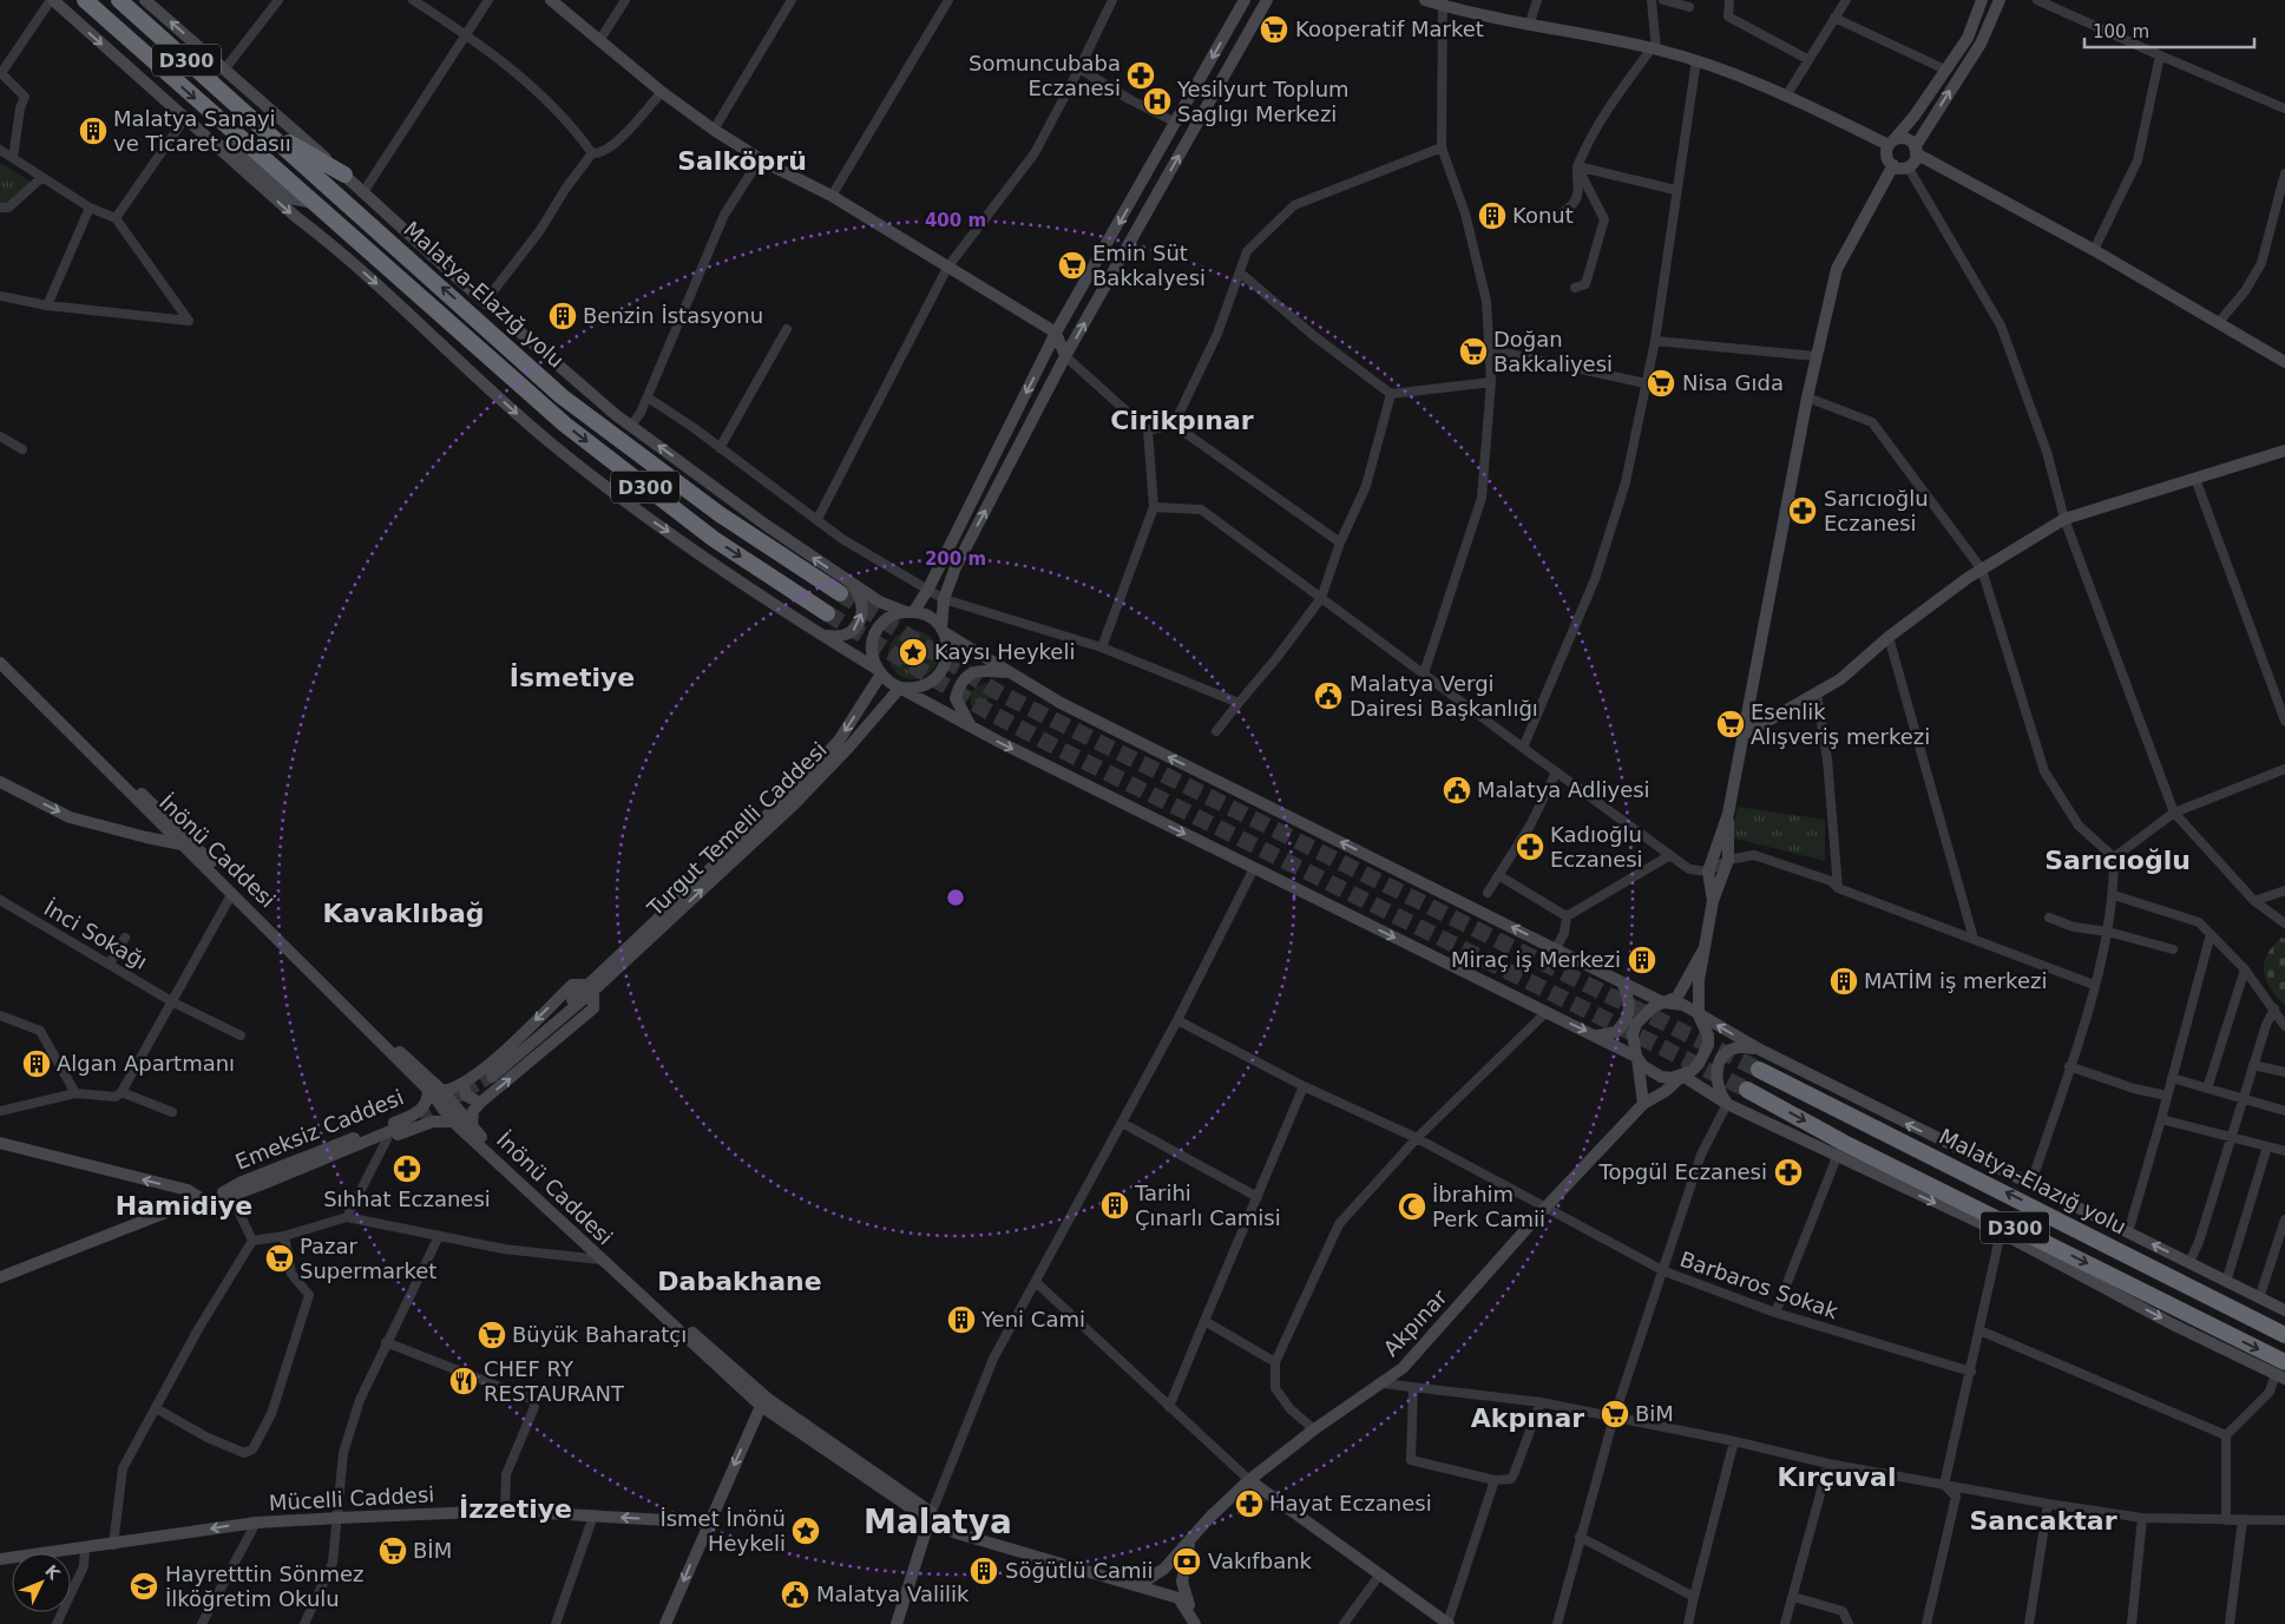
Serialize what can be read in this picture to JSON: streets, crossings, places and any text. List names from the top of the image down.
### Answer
{
  "streets": {
    "highway": ["D300", "Malatya-Elazığ yolu"],
    "main road": [
      "Turgut Temelli Caddesi",
      "İnönü Caddesi",
      "Emeksiz Caddesi",
      "Akpınar",
      "Mücelli Caddesi"
    ],
    "street": ["İnci Sokağı", "Barbaros Sokak"]
  },
  "crossings": [
    ["Turgut Temelli Caddesi", "İnönü Caddesi"],
    ["İnönü Caddesi", "Emeksiz Caddesi"],
    ["İnönü Caddesi", "Akpınar"],
    ["Barbaros Sokak", "Akpınar"]
  ],
  "one_way": ["Mücelli Caddesi"],
  "districts": [
    "Salköprü",
    "Cirikpınar",
    "İsmetiye",
    "Sarıcıoğlu",
    "Kavaklıbağ",
    "Hamidiye",
    "Dabakhane",
    "Akpınar",
    "Kırçuval",
    "İzzetiye",
    "Sancaktar",
    "Malatya"
  ],
  "places": {
    "supermarket": [
      "Kooperatif Market",
      "Emin Süt Bakkalyesi",
      "Doğan Bakkaliyesi",
      "Nisa Gıda",
      "Esenlik Alışveriş merkezi",
      "Pazar Supermarket",
      "Büyük Baharatçı",
      "BiM",
      "BİM"
    ],
    "pharmacy": [
      "Somuncubaba Eczanesi",
      "Sarıcıoğlu Eczanesi",
      "Kadıoğlu Eczanesi",
      "Sıhhat Eczanesi",
      "Topgül Eczanesi",
      "Hayat Eczanesi"
    ],
    "hospital": ["Yesilyurt Toplum Saglıgı Merkezi"],
    "building": [
      "Malatya Sanayi ve Ticaret Odasıı",
      "Konut",
      "Benzin İstasyonu",
      "Miraç iş Merkezi",
      "MATİM iş merkezi",
      "Algan Apartmanı",
      "Tarihi Çınarlı Camisi",
      "Yeni Cami",
      "Söğütlü Camii"
    ],
    "place": ["Kaysı Heykeli", "İsmet İnönü Heykeli"],
    "public building": ["Malatya Vergi Dairesi Başkanlığı", "Malatya Adliyesi", "Malatya Valilik"],
    "mosque": ["İbrahim Perk Camii"],
    "restaurant": ["CHEF RY RESTAURANT"],
    "bank": ["Vakıfbank"],
    "school or university": ["Hayretttin Sönmez İlköğretim Okulu"]
  },
  "scale_bar": "100 m",
  "north": "top right",
  "rings": ["400 m", "200 m"]
}
